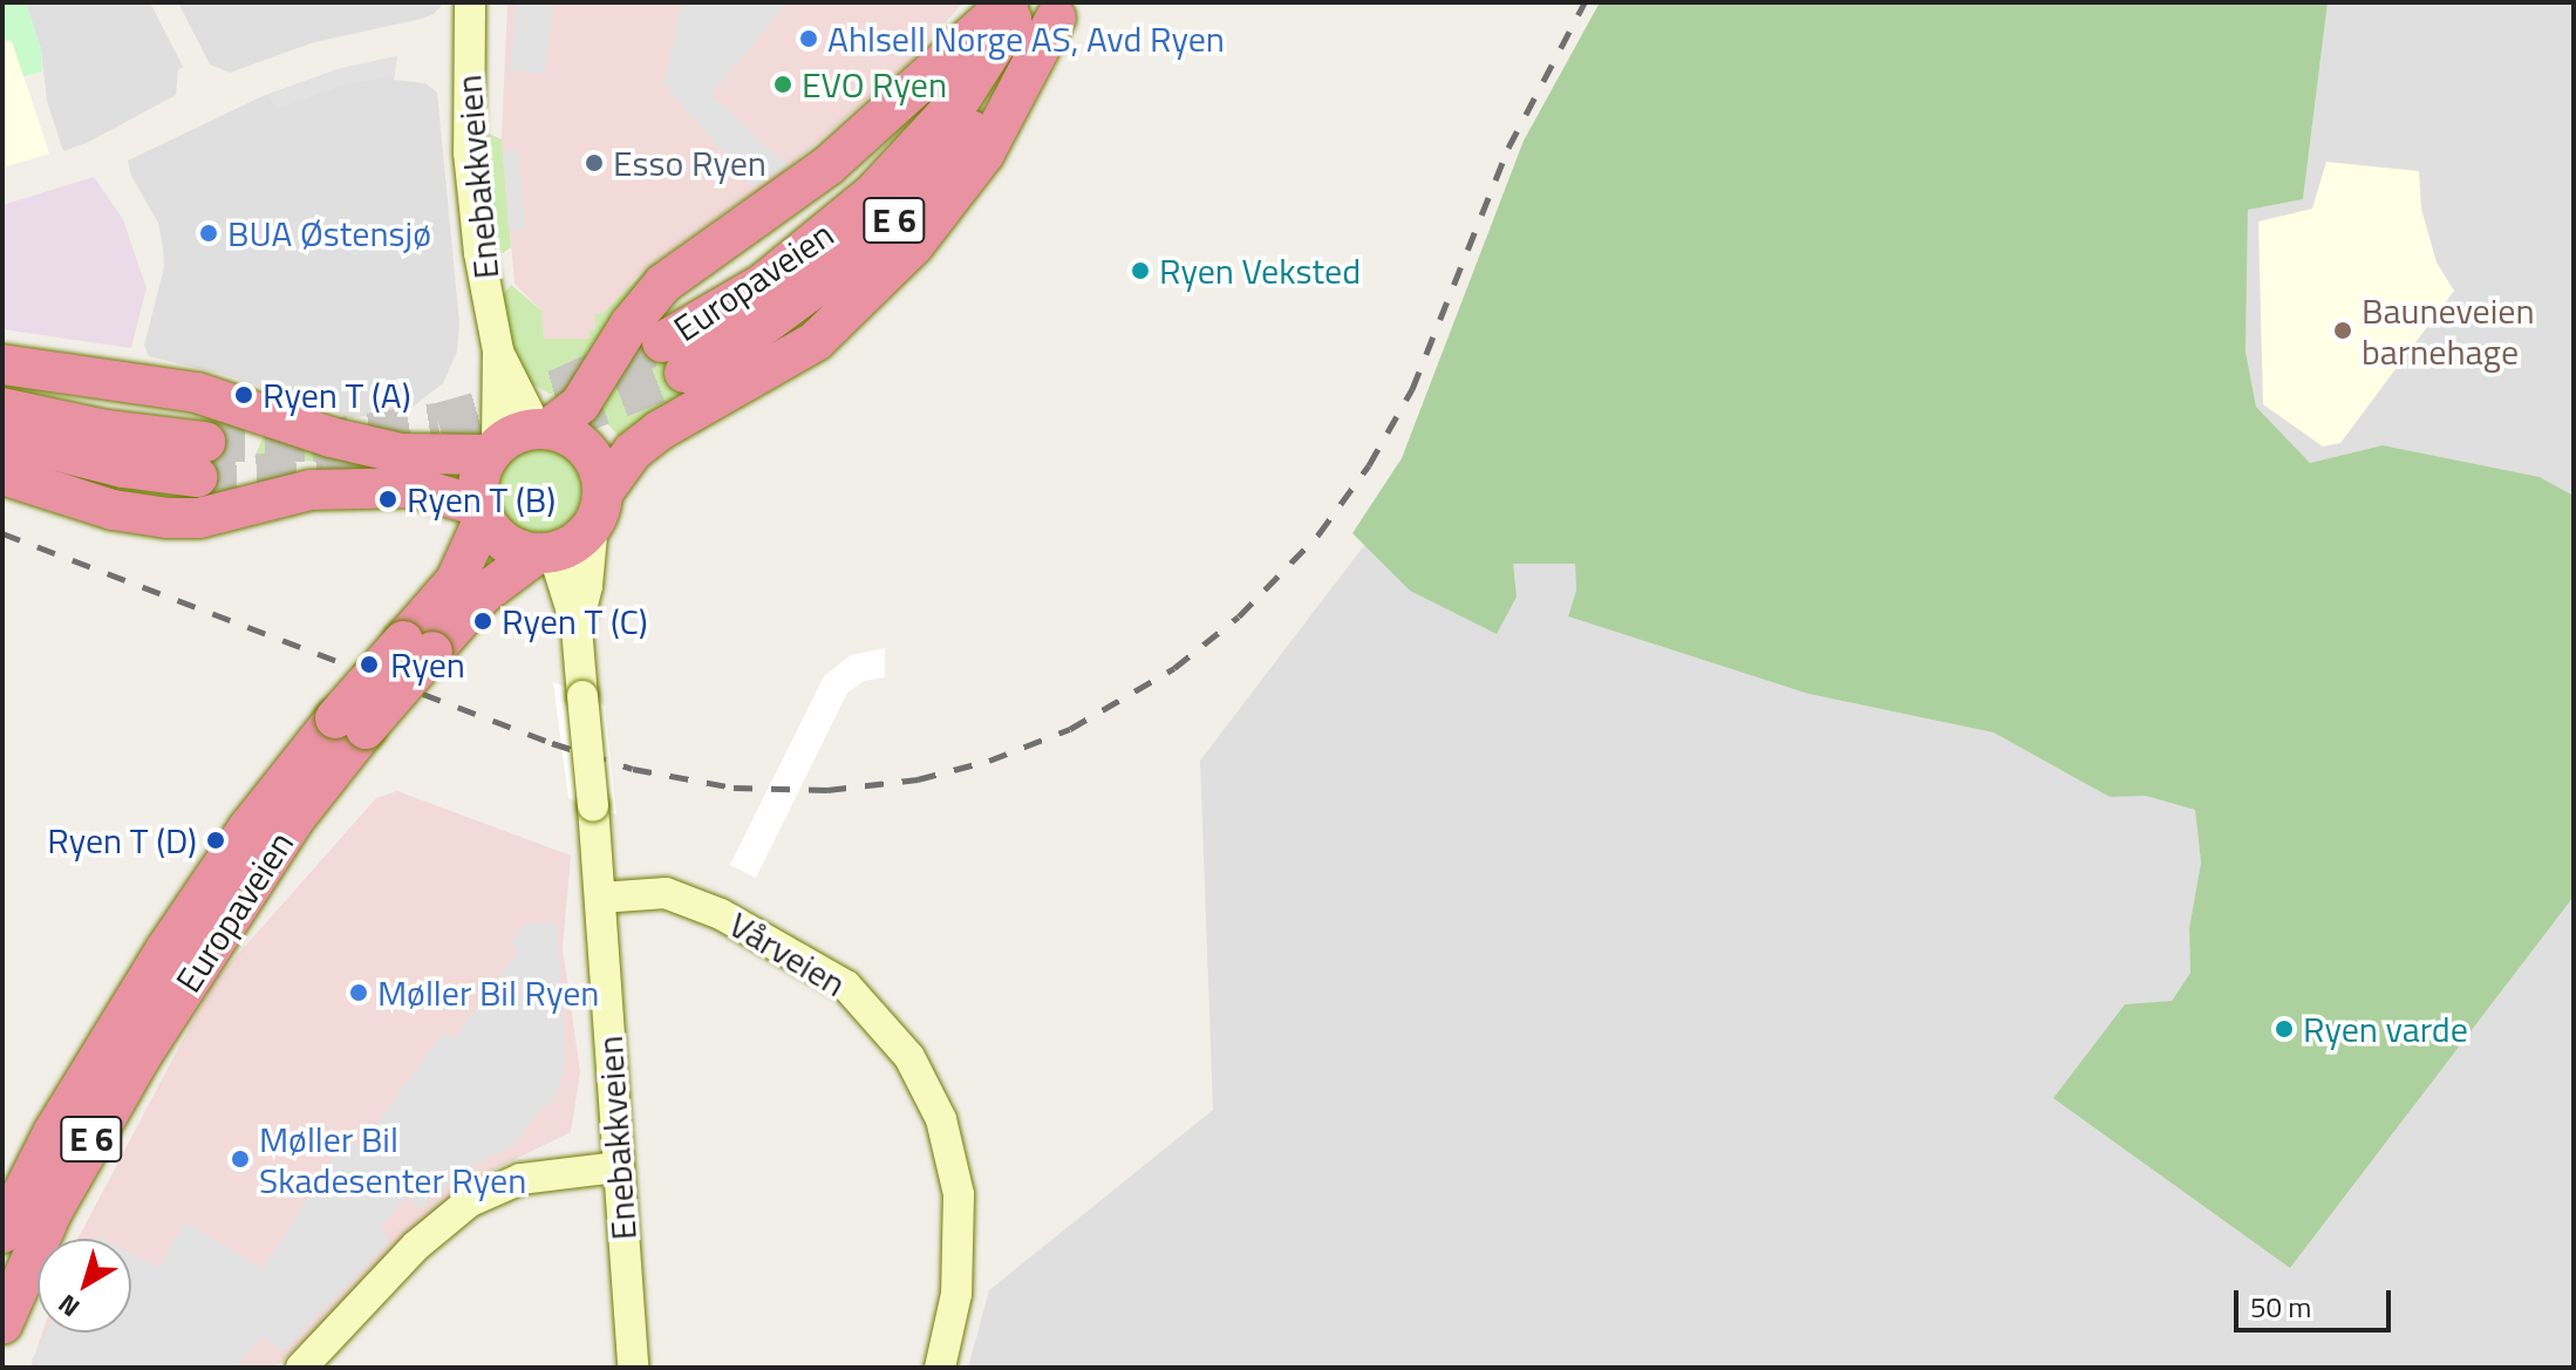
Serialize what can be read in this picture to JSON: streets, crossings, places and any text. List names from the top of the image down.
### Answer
{
  "streets": {
    "highway": ["E 6", "Europaveien"],
    "main road": ["Enebakkveien", "Vårveien"]
  },
  "crossings": [
    ["Enebakkveien", "E 6"],
    ["Enebakkveien", "Europaveien"],
    ["Enebakkveien", "Vårveien"],
    ["E 6", "Europaveien"]
  ],
  "places": [
    "Ahlsell Norge AS, Avd Ryen",
    "EVO Ryen",
    "Esso Ryen",
    "BUA Østensjø",
    "Ryen Veksted",
    "Bauneveien barnehage",
    "Ryen T (A)",
    "Ryen T (B)",
    "Ryen T (C)",
    "Ryen",
    "Ryen T (D)",
    "Møller Bil Ryen",
    "Ryen varde",
    "Møller Bil Skadesenter Ryen"
  ],
  "scale_bar": "50 m",
  "north": "bottom left"
}
